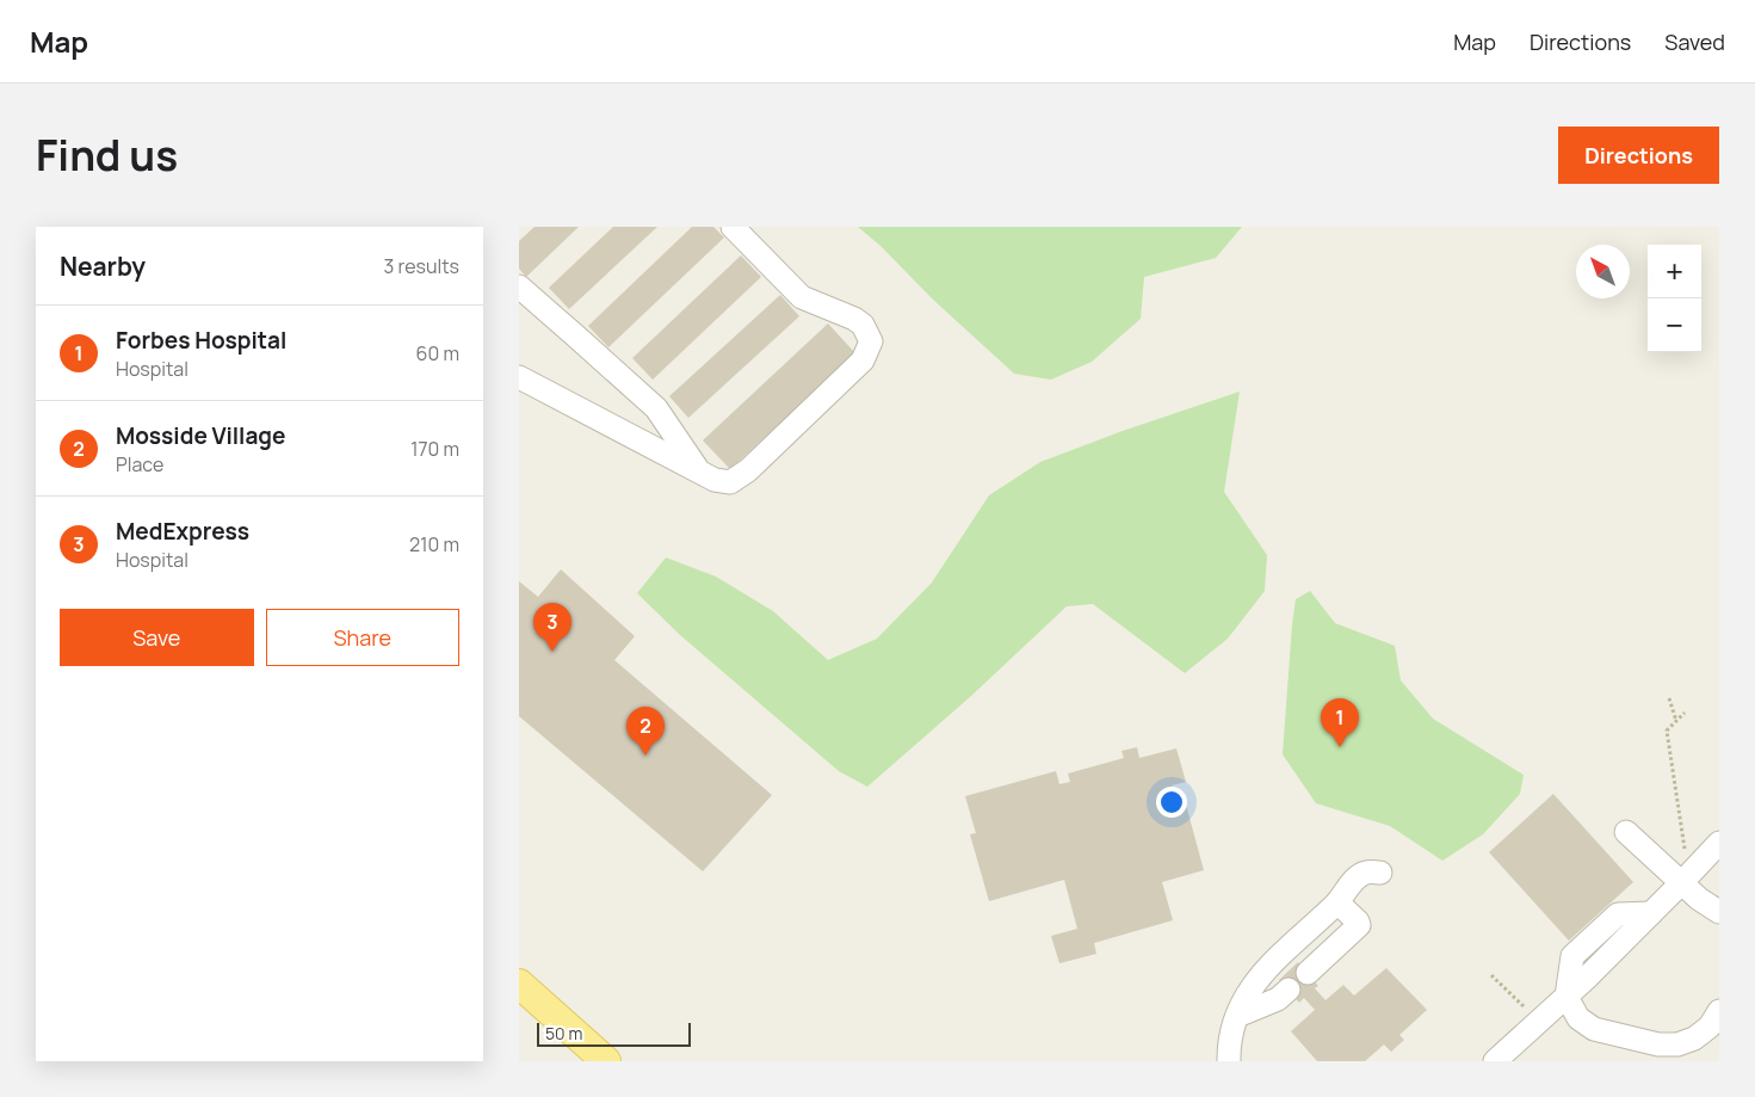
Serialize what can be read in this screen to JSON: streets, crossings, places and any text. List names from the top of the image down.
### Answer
{
  "scale_bar": "50 m",
  "north": "top left",
  "page": {
    "header": "Map",
    "nav": ["Map", "Directions", "Saved"],
    "title": "Find us",
    "buttons": [
      "Directions",
      ["Save", "Share"]
    ],
    "heading": ["Nearby", "3 results"],
    "map_buttons": ["+", "−"],
    "list": [
      {
        "mark": "1",
        "name": "Forbes Hospital",
        "note": "Hospital",
        "value": "60 m"
      },
      {
        "mark": "2",
        "name": "Mosside Village",
        "note": "Place",
        "value": "170 m"
      },
      {
        "mark": "3",
        "name": "MedExpress",
        "note": "Hospital",
        "value": "210 m"
      }
    ],
    "pins": ["3", "1", "2"],
    "scale": "50 m"
  }
}
